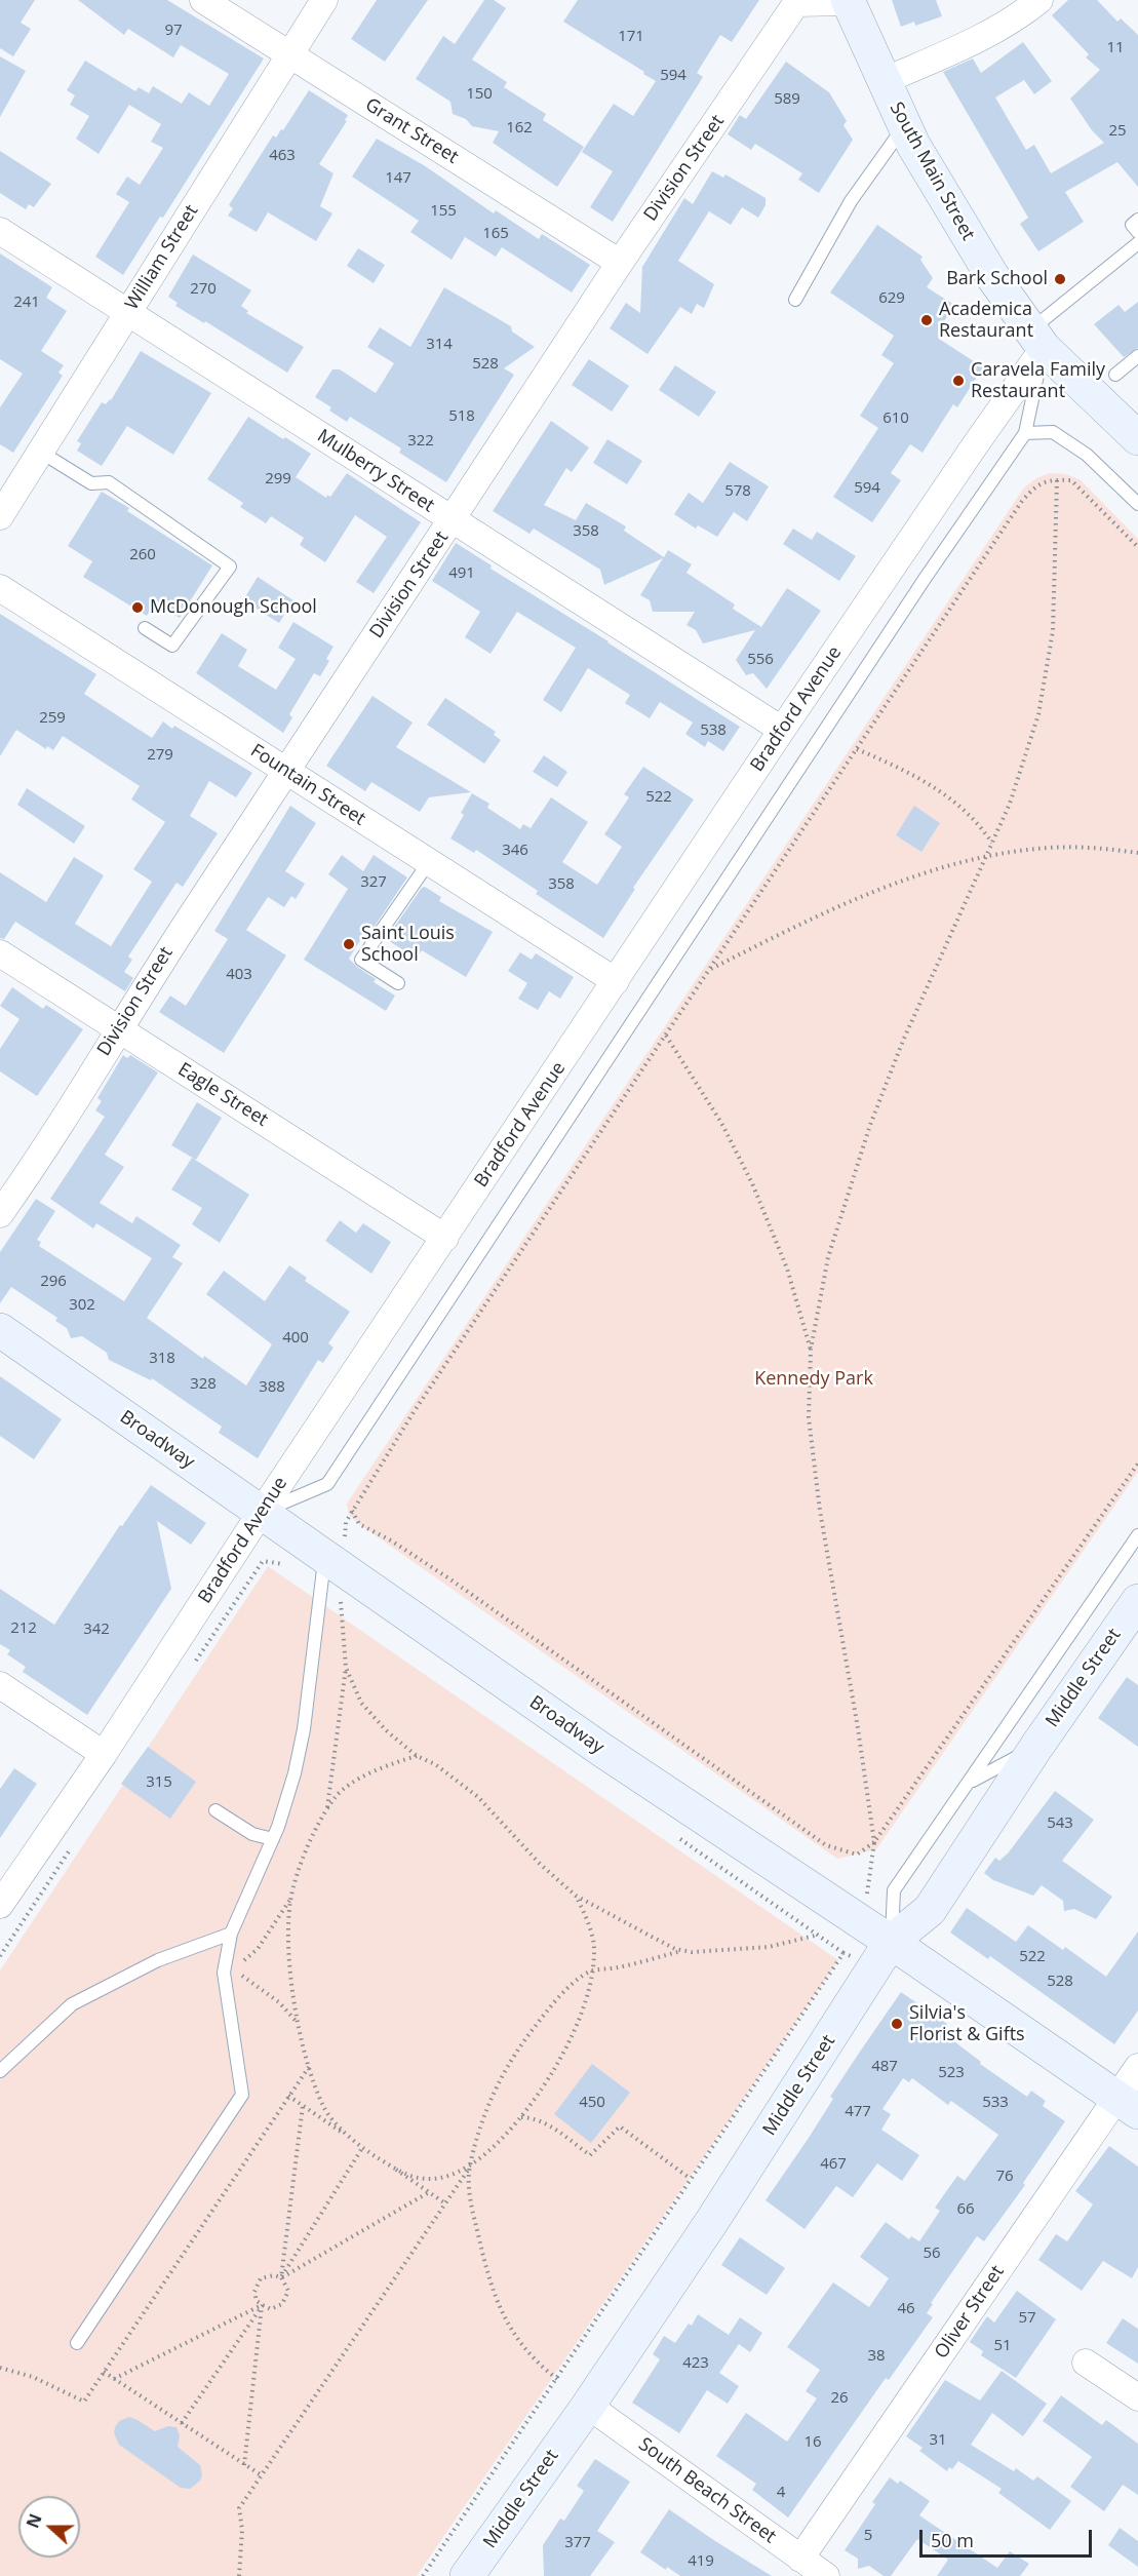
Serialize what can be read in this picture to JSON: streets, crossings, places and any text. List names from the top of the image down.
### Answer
{
  "streets": {
    "main road": ["South Main Street", "Broadway", "Middle Street"],
    "street": [
      "Grant Street",
      "Division Street",
      "William Street",
      "Mulberry Street",
      "Bradford Avenue",
      "Fountain Street",
      "Eagle Street",
      "Oliver Street",
      "South Beach Street"
    ]
  },
  "crossings": [
    ["Grant Street", "Division Street"],
    ["Grant Street", "William Street"],
    ["Division Street", "South Main Street"],
    ["Division Street", "Mulberry Street"],
    ["Division Street", "Fountain Street"],
    ["Division Street", "Eagle Street"],
    ["South Main Street", "Bradford Avenue"],
    ["William Street", "Mulberry Street"],
    ["Mulberry Street", "Bradford Avenue"],
    ["Bradford Avenue", "Fountain Street"],
    ["Bradford Avenue", "Eagle Street"],
    ["Bradford Avenue", "Broadway"],
    ["Broadway", "Middle Street"],
    ["Broadway", "Oliver Street"],
    ["Middle Street", "South Beach Street"],
    ["Oliver Street", "South Beach Street"]
  ],
  "parks": ["Kennedy Park"],
  "places": [
    "Bark School",
    "Academica Restaurant",
    "Caravela Family Restaurant",
    "McDonough School",
    "Saint Louis School",
    "Silvia's Florist & Gifts"
  ],
  "house_numbers": [
    "97",
    "171",
    "11",
    "594",
    "150",
    "589",
    "162",
    "25",
    "463",
    "147",
    "155",
    "165",
    "270",
    "629",
    "241",
    "314",
    "528",
    "518",
    "610",
    "322",
    "299",
    "594",
    "578",
    "358",
    "260",
    "491",
    "556",
    "259",
    "538",
    "279",
    "522",
    "346",
    "327",
    "358",
    "403",
    "296",
    "302",
    "400",
    "318",
    "328",
    "388",
    "212",
    "342",
    "315",
    "543",
    "522",
    "528",
    "487",
    "523",
    "450",
    "533",
    "477",
    "467",
    "76",
    "66",
    "56",
    "46",
    "57",
    "51",
    "38",
    "423",
    "26",
    "31",
    "16",
    "4",
    "5",
    "377",
    "419"
  ],
  "scale_bar": "50 m",
  "north": "left"
}
